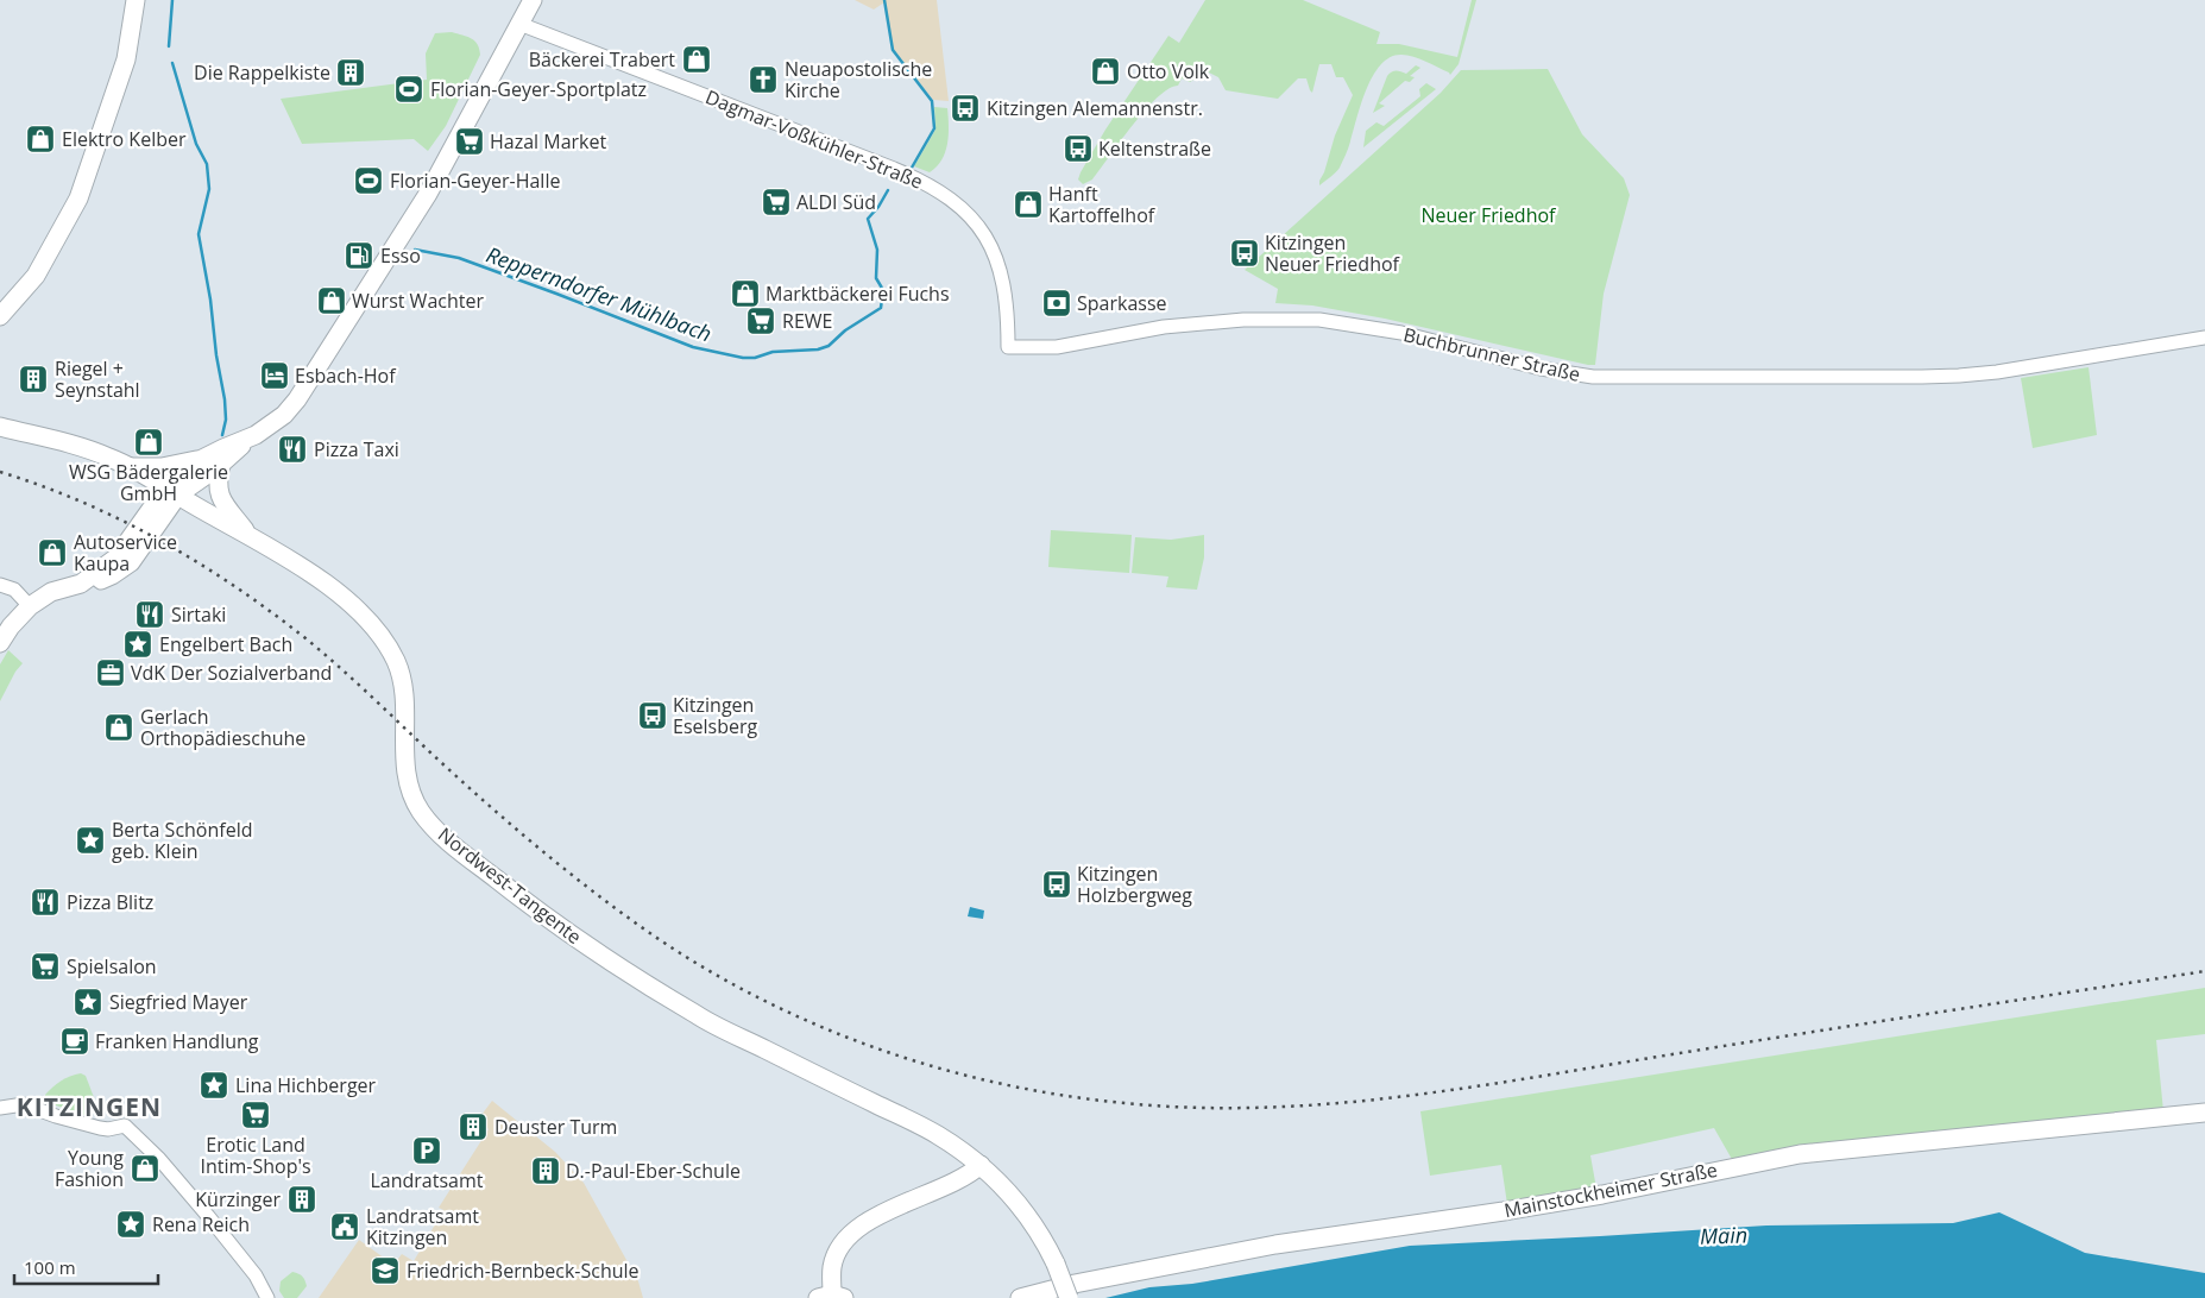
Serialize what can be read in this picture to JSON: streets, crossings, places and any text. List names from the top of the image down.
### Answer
{
  "streets": {
    "main road": ["Nordwest-Tangente", "Mainstockheimer Straße"],
    "street": ["Dagmar-Voßkühler-Straße", "Buchbrunner Straße"]
  },
  "crossings": [
    ["Dagmar-Voßkühler-Straße", "Buchbrunner Straße"]
  ],
  "districts": ["KITZINGEN"],
  "water": ["Repperndorfer Mühlbach", "Main"],
  "parks": ["Neuer Friedhof"],
  "places": {
    "shop": [
      "Bäckerei Trabert",
      "Otto Volk",
      "Elektro Kelber",
      "Hanft Kartoffelhof",
      "Marktbäckerei Fuchs",
      "Wurst Wachter",
      "WSG Bädergalerie GmbH",
      "Autoservice Kaupa",
      "Gerlach Orthopädieschuhe",
      "Young Fashion"
    ],
    "building": [
      "Die Rappelkiste",
      "Riegel + Seynstahl",
      "Deuster Turm",
      "D.-Paul-Eber-Schule",
      "Kürzinger"
    ],
    "church": ["Neuapostolische Kirche"],
    "sports": ["Florian-Geyer-Sportplatz", "Florian-Geyer-Halle"],
    "bus stop": [
      "Kitzingen Alemannenstr.",
      "Keltenstraße",
      "Kitzingen Neuer Friedhof",
      "Kitzingen Eselsberg",
      "Kitzingen Holzbergweg"
    ],
    "supermarket": [
      "Hazal Market",
      "ALDI Süd",
      "REWE",
      "Spielsalon",
      "Erotic Land Intim-Shop's"
    ],
    "fuel station": ["Esso"],
    "bank": ["Sparkasse"],
    "hotel": ["Esbach-Hof"],
    "restaurant": ["Pizza Taxi", "Sirtaki", "Pizza Blitz"],
    "place": [
      "Engelbert Bach",
      "Berta Schönfeld geb. Klein",
      "Siegfried Mayer",
      "Lina Hichberger",
      "Rena Reich"
    ],
    "office": ["VdK Der Sozialverband"],
    "cafe": ["Franken Handlung"],
    "parking": ["Landratsamt"],
    "public building": ["Landratsamt Kitzingen"],
    "school or university": ["Friedrich-Bernbeck-Schule"]
  },
  "scale_bar": "100 m"
}
